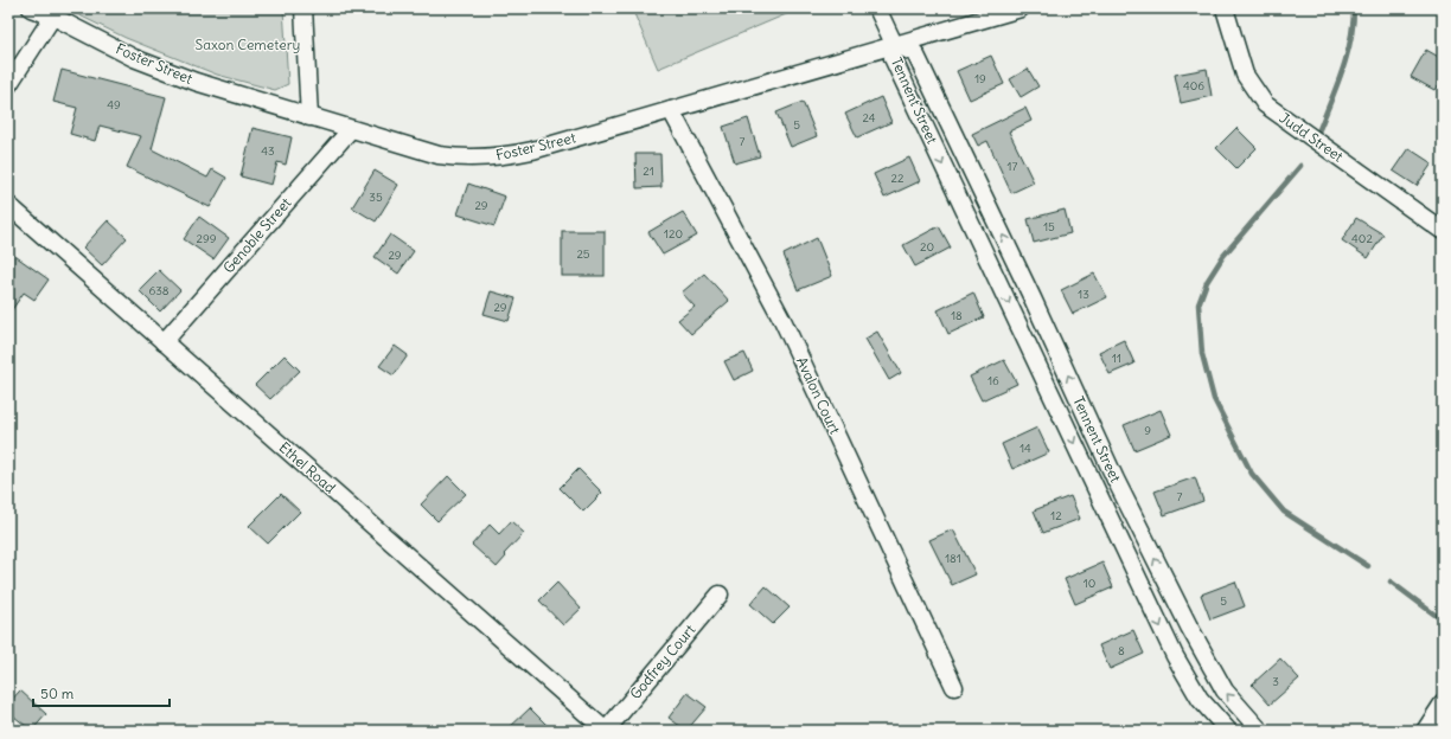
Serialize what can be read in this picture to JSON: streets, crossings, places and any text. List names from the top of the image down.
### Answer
{
  "streets": {
    "street": [
      "Foster Street",
      "Tennent Street",
      "Judd Street",
      "Genoble Street",
      "Avalon Court",
      "Ethel Road",
      "Godfrey Court"
    ]
  },
  "crossings": [
    ["Foster Street", "Tennent Street"],
    ["Foster Street", "Genoble Street"],
    ["Foster Street", "Avalon Court"],
    ["Genoble Street", "Ethel Road"],
    ["Ethel Road", "Godfrey Court"]
  ],
  "parks": ["Saxon Cemetery"],
  "house_numbers": [
    "19",
    "406",
    "49",
    "24",
    "5",
    "7",
    "43",
    "17",
    "21",
    "22",
    "35",
    "29",
    "15",
    "120",
    "299",
    "402",
    "20",
    "25",
    "29",
    "638",
    "13",
    "29",
    "18",
    "11",
    "16",
    "9",
    "14",
    "7",
    "12",
    "181",
    "10",
    "5",
    "8",
    "3"
  ],
  "scale_bar": "50 m"
}
